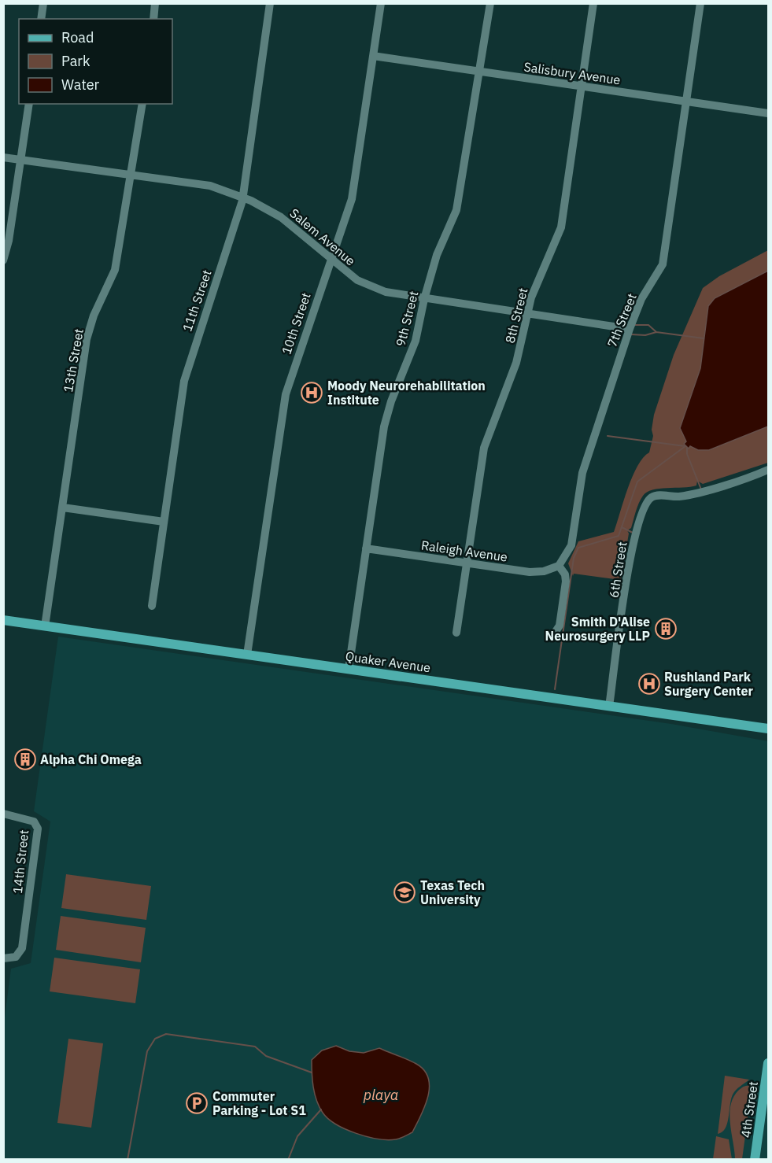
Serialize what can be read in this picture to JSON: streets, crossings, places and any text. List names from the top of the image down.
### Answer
{
  "streets": {
    "main road": ["Quaker Avenue", "4th Street"],
    "street": [
      "Salisbury Avenue",
      "Salem Avenue",
      "11th Street",
      "8th Street",
      "9th Street",
      "7th Street",
      "10th Street",
      "13th Street",
      "Raleigh Avenue",
      "6th Street",
      "14th Street"
    ]
  },
  "crossings": [
    ["Salisbury Avenue", "8th Street"],
    ["Salisbury Avenue", "9th Street"],
    ["Salisbury Avenue", "7th Street"],
    ["Salisbury Avenue", "10th Street"],
    ["Salem Avenue", "11th Street"],
    ["Salem Avenue", "8th Street"],
    ["Salem Avenue", "9th Street"],
    ["Salem Avenue", "7th Street"],
    ["Salem Avenue", "10th Street"],
    ["Salem Avenue", "13th Street"],
    ["8th Street", "Raleigh Avenue"],
    ["9th Street", "Raleigh Avenue"],
    ["9th Street", "Quaker Avenue"],
    ["7th Street", "Raleigh Avenue"],
    ["10th Street", "Quaker Avenue"],
    ["13th Street", "Quaker Avenue"],
    ["6th Street", "Quaker Avenue"]
  ],
  "water": ["playa"],
  "places": {
    "hospital": ["Moody Neurorehabilitation Institute", "Rushland Park Surgery Center"],
    "building": ["Smith D'Alise Neurosurgery LLP", "Alpha Chi Omega"],
    "school or university": ["Texas Tech University"],
    "parking": ["Commuter Parking - Lot S1"]
  },
  "legend": ["Road", "Park", "Water"]
}
